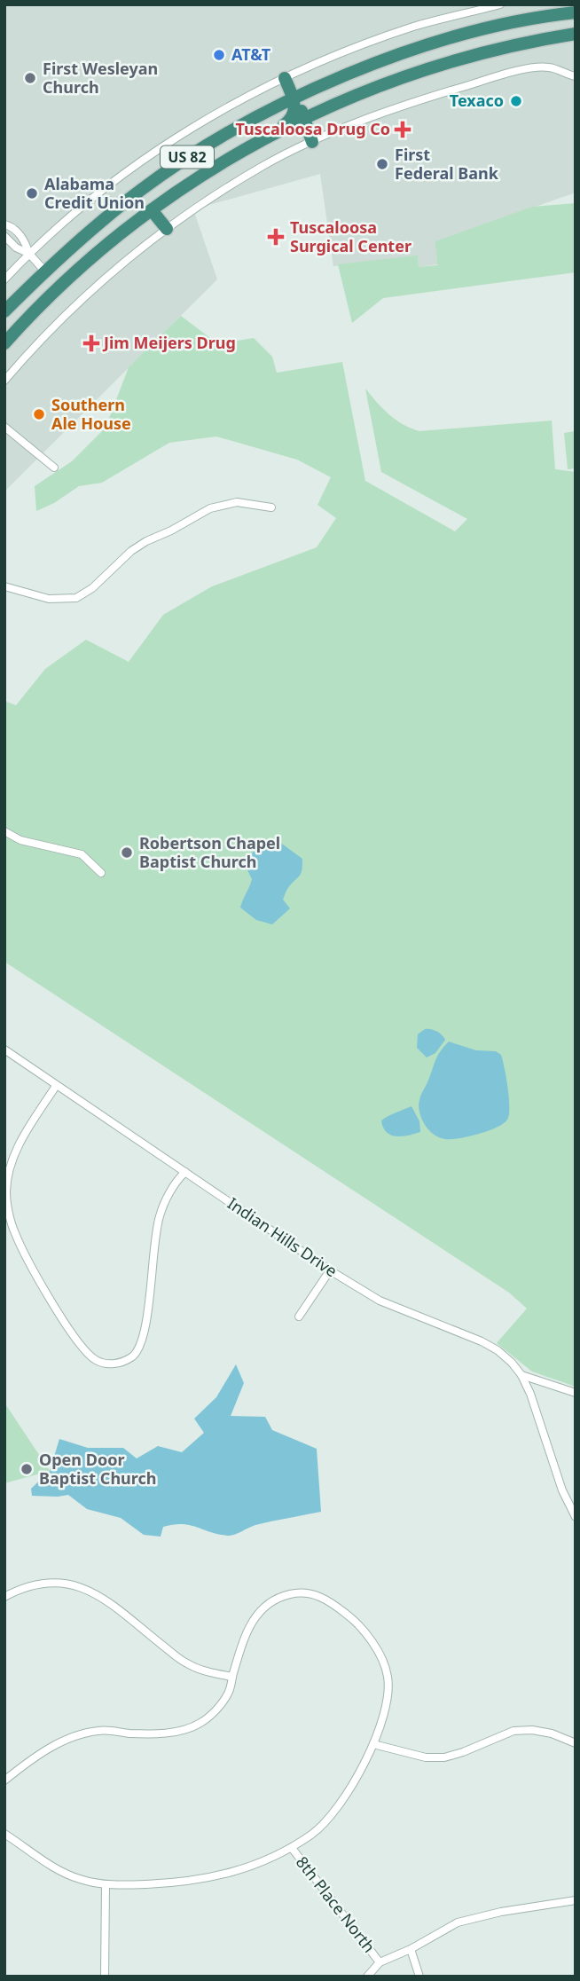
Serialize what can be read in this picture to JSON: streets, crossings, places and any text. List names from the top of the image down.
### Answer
{
  "streets": {
    "highway": ["US 82"],
    "street": ["Indian Hills Drive", "8th Place North"]
  },
  "places": {
    "other": [
      "AT&T",
      "First Wesleyan Church",
      "Texaco",
      "First Federal Bank",
      "Alabama Credit Union",
      "Southern Ale House",
      "Robertson Chapel Baptist Church",
      "Open Door Baptist Church"
    ],
    "health": ["Tuscaloosa Drug Co", "Tuscaloosa Surgical Center", "Jim Meijers Drug"]
  }
}
